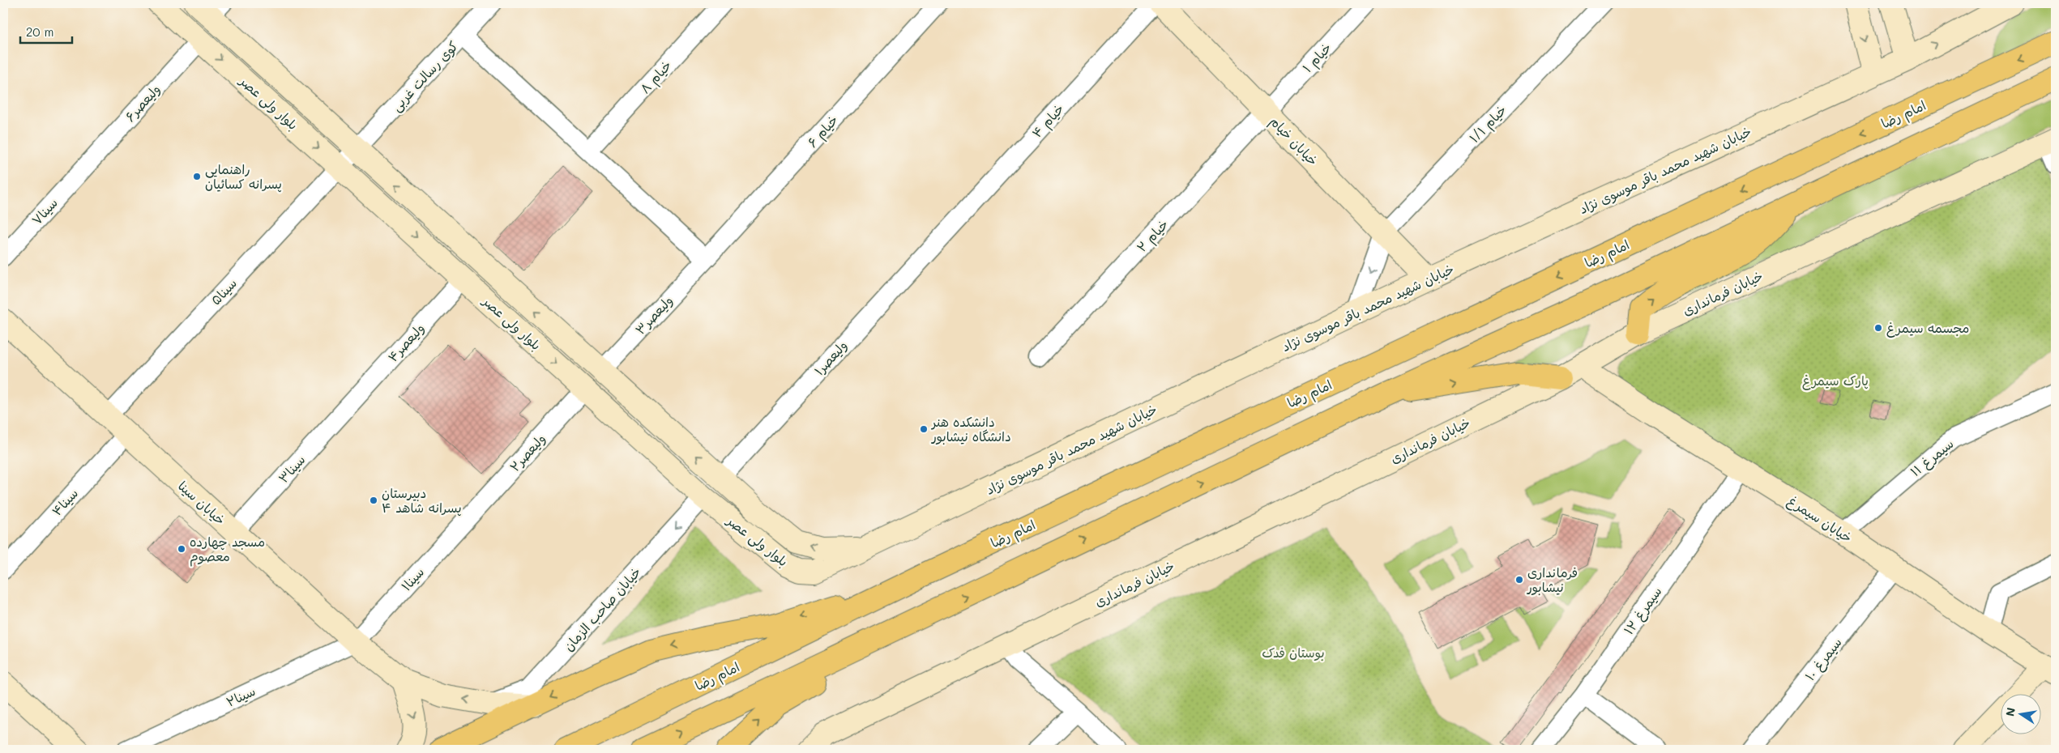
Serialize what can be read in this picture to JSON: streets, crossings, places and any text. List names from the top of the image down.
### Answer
{
  "streets": {
    "highway": ["امام رضا"],
    "main road": [
      "بلوار ولی عصر",
      "خیابان خیام",
      "خیابان شهید محمد باقر موسوی نژاد",
      "خیابان فرمانداری",
      "خیابان سینا",
      "خیابان سیمرغ"
    ],
    "street": [
      "خیام ۱",
      "کوی رسالت غربی",
      "خیام ۸",
      "ولیعصر۶",
      "خیام ۴",
      "خیام ۱/۱",
      "خیام ۶",
      "سینا۷",
      "خیام ۲",
      "سینا۵",
      "ولیعصر۳",
      "ولیعصر۴",
      "ولیعصر۱",
      "ولیعصر۲",
      "سیمرغ ۱۱",
      "سینا۳",
      "سینا۴",
      "سینا۱",
      "خیابان صاحب الزمان",
      "سیمرغ ۱۲",
      "سیمرغ ۱۰",
      "سینا۲"
    ]
  },
  "crossings": [
    ["خیام ۱", "خیابان خیام"],
    ["خیام ۱", "خیام ۲"],
    ["کوی رسالت غربی", "بلوار ولی عصر"],
    ["کوی رسالت غربی", "سینا۵"],
    ["ولیعصر۶", "بلوار ولی عصر"],
    ["ولیعصر۶", "سینا۷"],
    ["بلوار ولی عصر", "خیابان شهید محمد باقر موسوی نژاد"],
    ["بلوار ولی عصر", "سینا۵"],
    ["بلوار ولی عصر", "ولیعصر۳"],
    ["بلوار ولی عصر", "ولیعصر۴"],
    ["بلوار ولی عصر", "ولیعصر۱"],
    ["بلوار ولی عصر", "ولیعصر۲"],
    ["بلوار ولی عصر", "خیابان صاحب الزمان"],
    ["خیام ۴", "ولیعصر۱"],
    ["خیام ۱/۱", "خیابان خیام"],
    ["خیام ۶", "ولیعصر۳"],
    ["خیابان خیام", "خیابان شهید محمد باقر موسوی نژاد"],
    ["خیابان خیام", "خیام ۲"],
    ["سینا۵", "خیابان سینا"],
    ["خیابان فرمانداری", "خیابان سیمرغ"],
    ["ولیعصر۴", "سینا۳"],
    ["ولیعصر۲", "سینا۱"],
    ["سیمرغ ۱۱", "خیابان سیمرغ"],
    ["سینا۳", "خیابان سینا"],
    ["سینا۴", "خیابان سینا"],
    ["خیابان سینا", "سینا۱"],
    ["خیابان سینا", "خیابان صاحب الزمان"],
    ["خیابان سینا", "سینا۲"],
    ["خیابان سیمرغ", "سیمرغ ۱۲"],
    ["خیابان سیمرغ", "سیمرغ ۱۰"],
    ["سینا۱", "سینا۲"]
  ],
  "one_way": ["خیابان صاحب الزمان"],
  "parks": ["پارک سیمرغ", "بوستان فدک"],
  "places": [
    "راهنمایی پسرانه کسائیان",
    "مجسمه سیمرغ",
    "دانشکده هنر دانشگاه نیشابور",
    "دبیرستان پسرانه شاهد ۴",
    "مسجد چهارده معصوم",
    "فرمانداری نیشابور"
  ],
  "scale_bar": "20 m",
  "north": "left"
}
